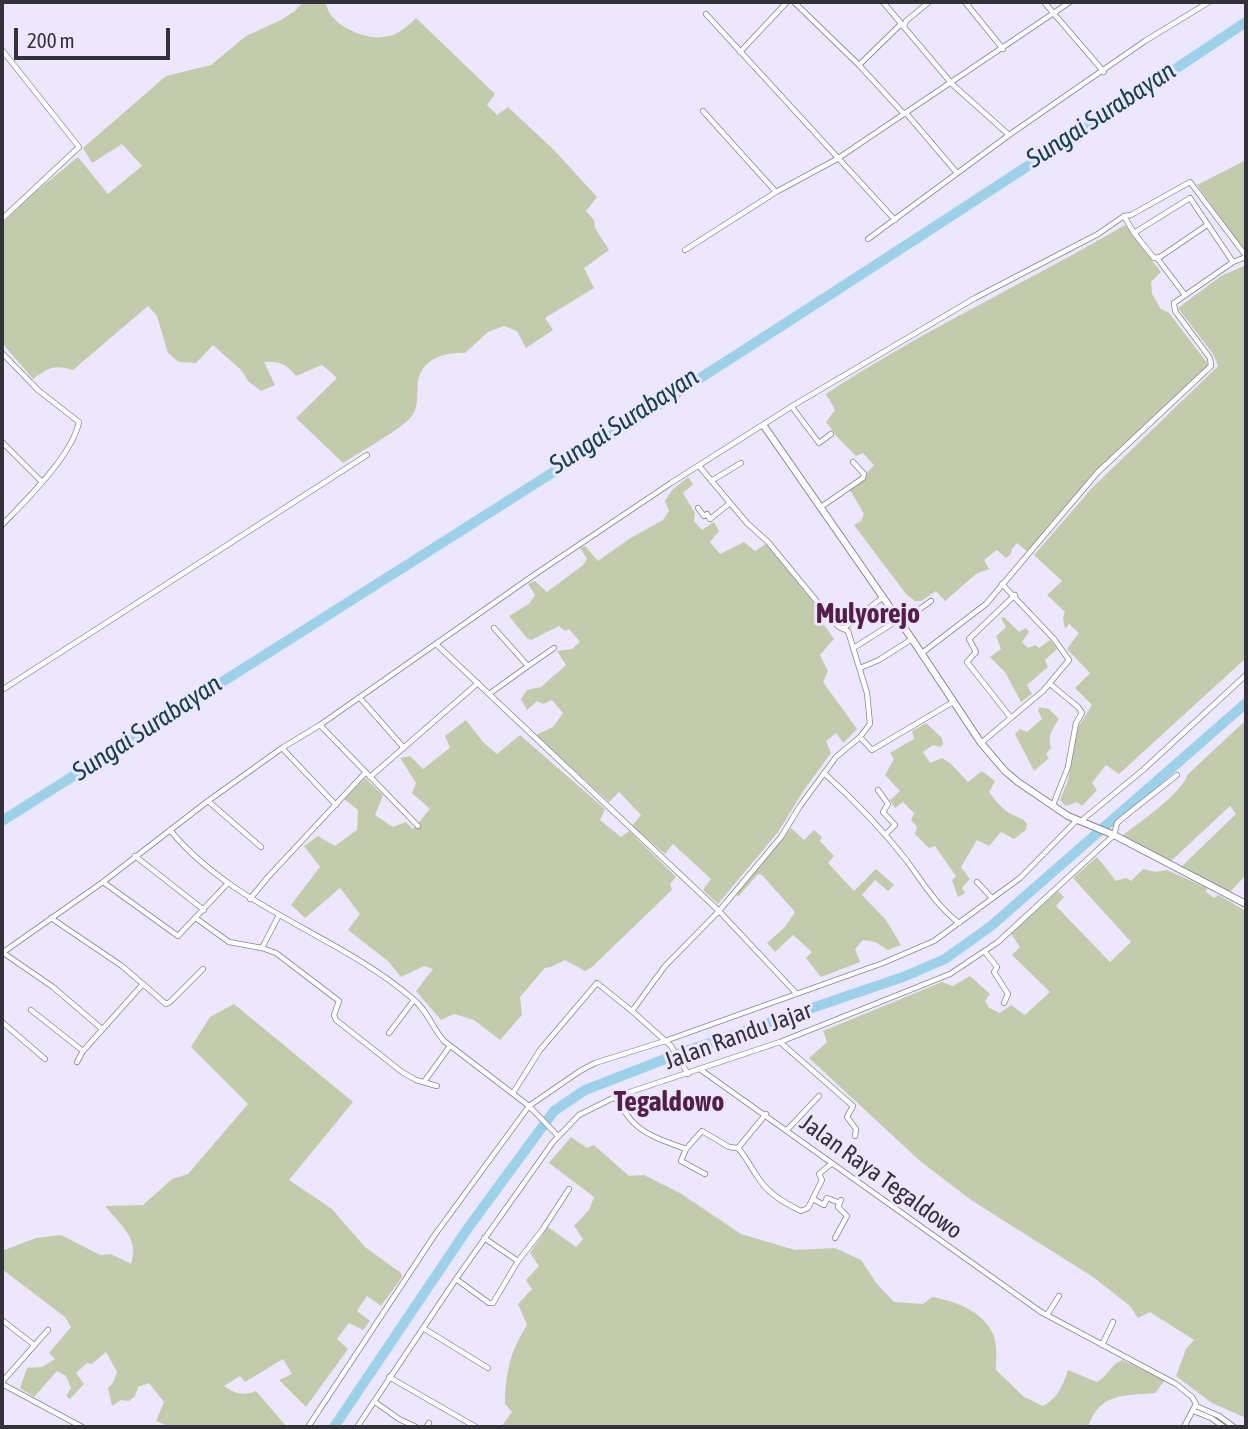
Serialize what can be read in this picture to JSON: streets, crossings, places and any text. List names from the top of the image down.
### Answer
{
  "streets": {
    "street": ["Jalan Randu Jajar", "Jalan Raya Tegaldowo"]
  },
  "crossings": [
    ["Jalan Randu Jajar", "Jalan Raya Tegaldowo"]
  ],
  "districts": ["Mulyorejo", "Tegaldowo"],
  "water": ["Sungai Surabayan"],
  "scale_bar": "200 m"
}
